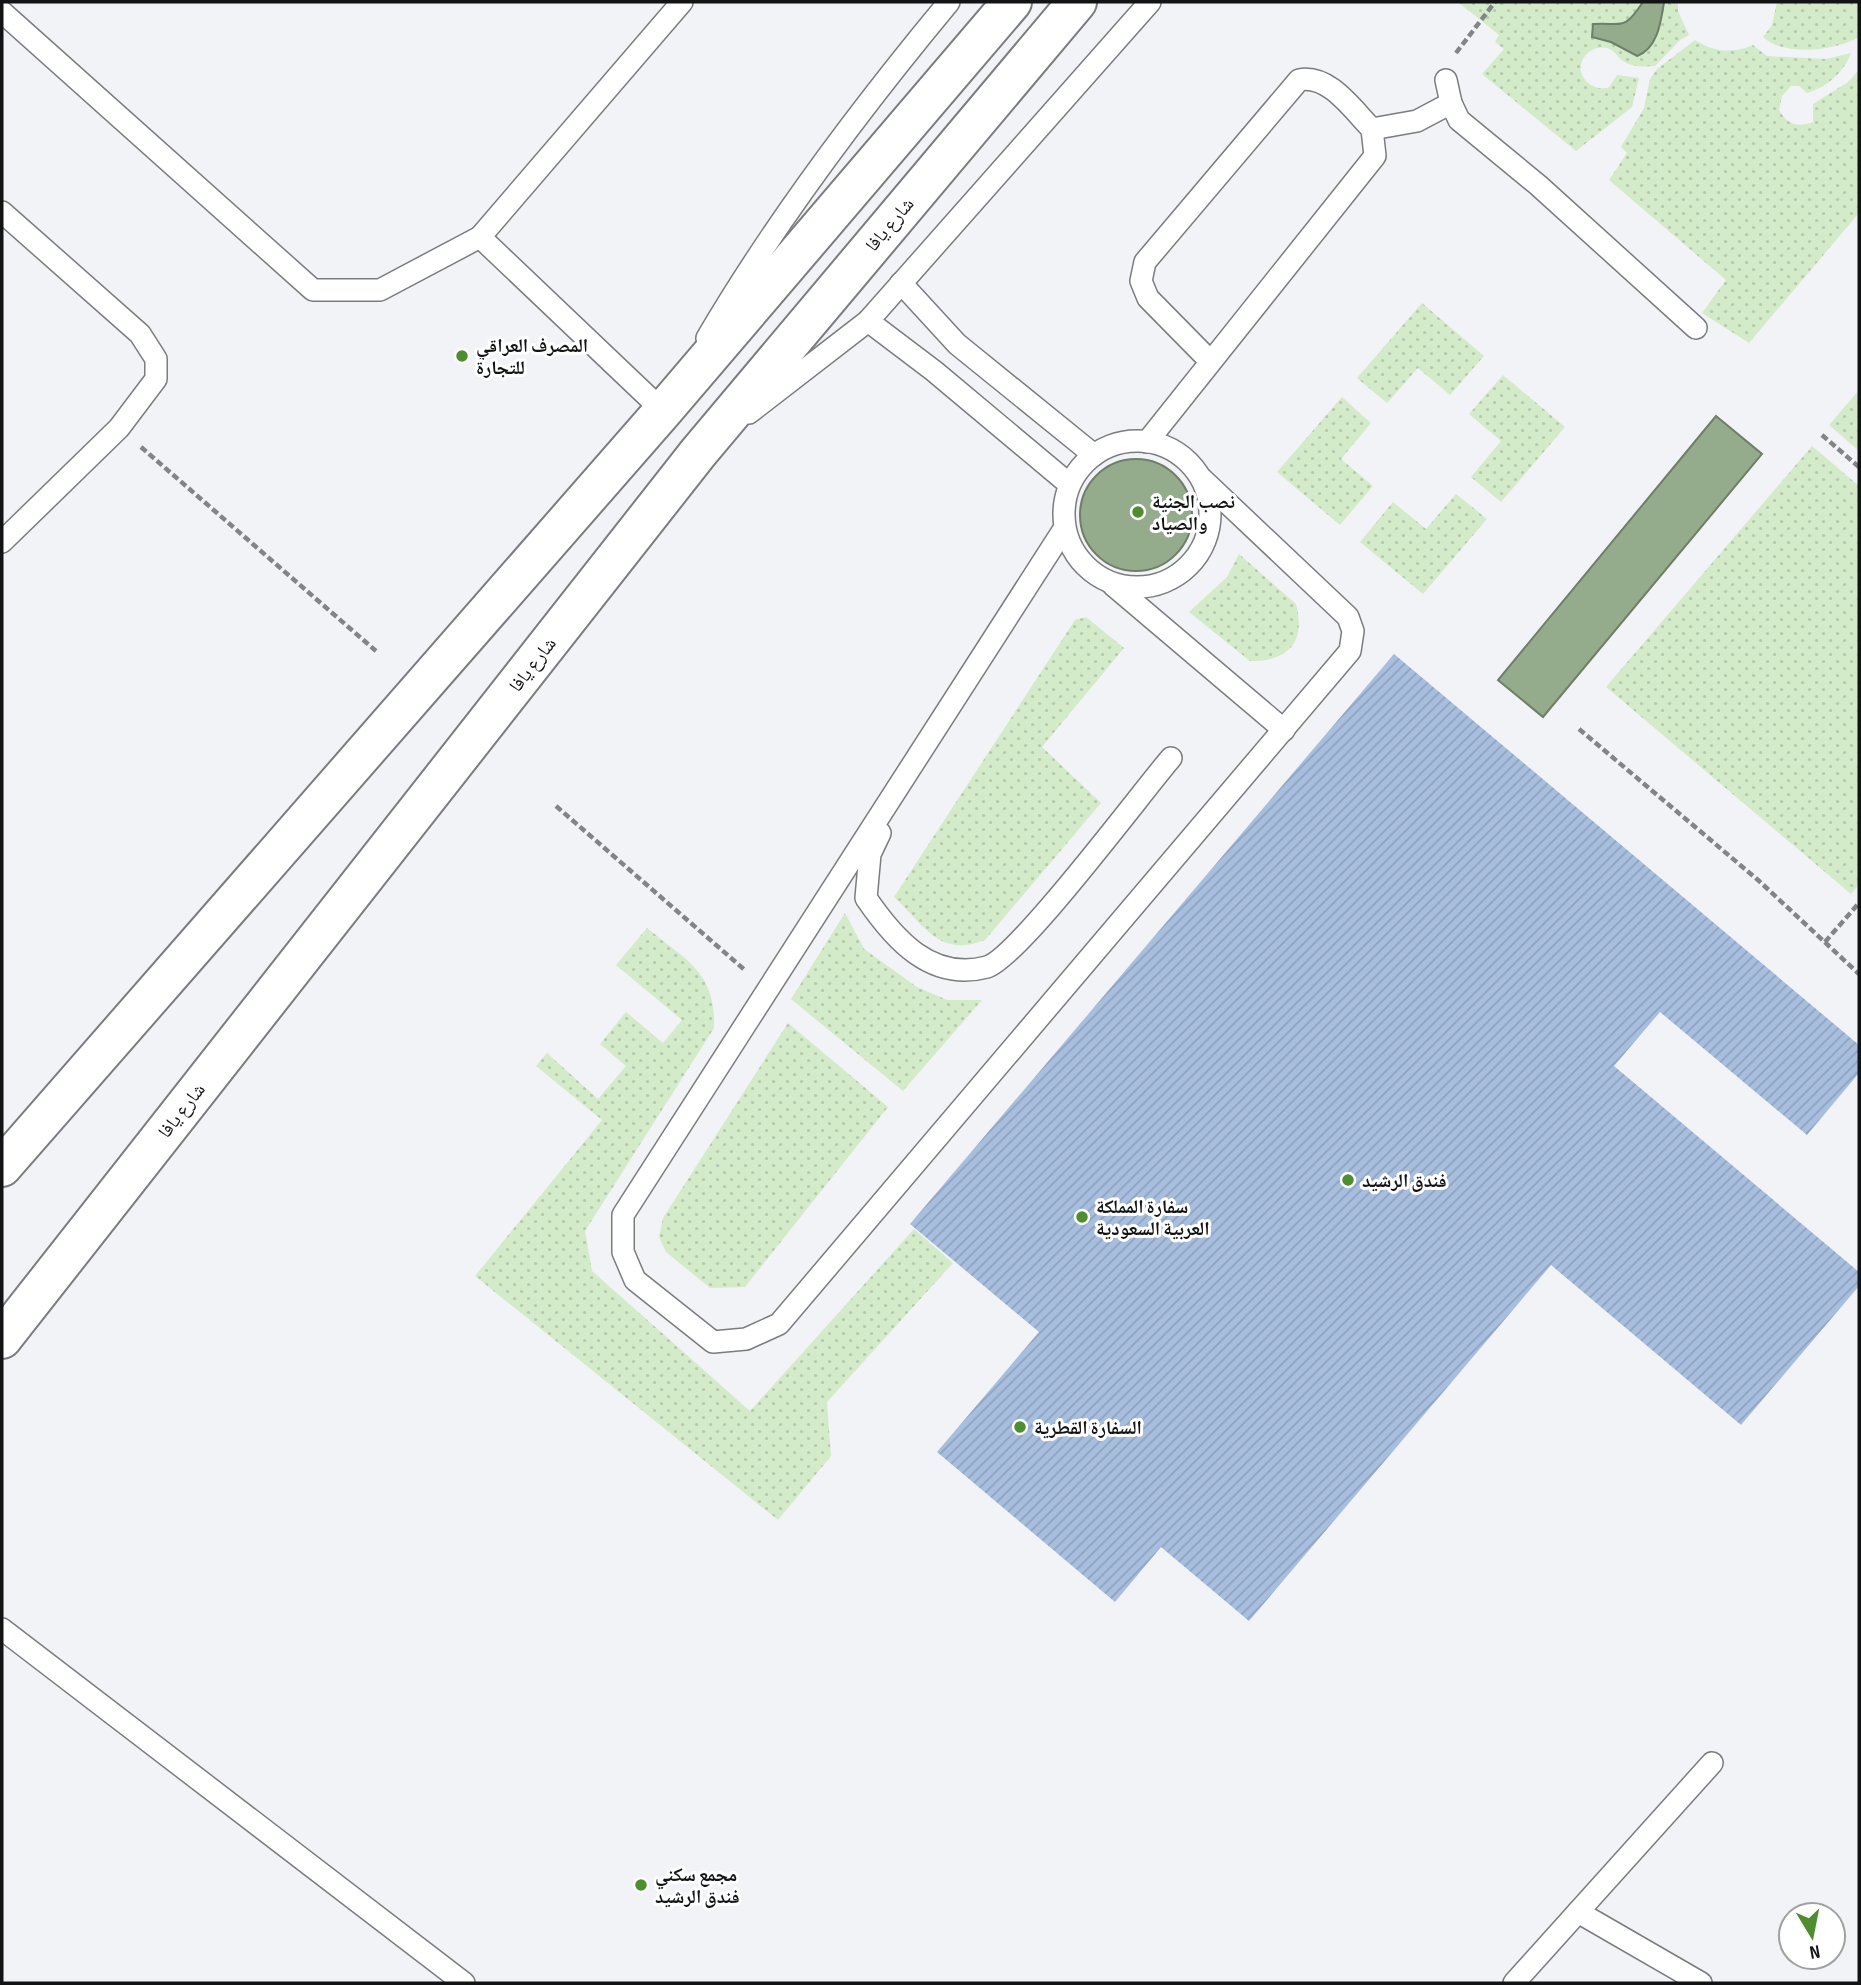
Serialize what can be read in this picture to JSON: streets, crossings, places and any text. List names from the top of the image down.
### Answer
{
  "streets": {
    "highway": ["شارع يافا"]
  },
  "places": [
    "المصرف العراقي للتجارة",
    "نصب الجنية والصياد",
    "فندق الرشيد",
    "سفارة المملكة العربية السعودية",
    "السفارة القطرية",
    "مجمع سكني فندق الرشيد"
  ],
  "north": "bottom"
}
